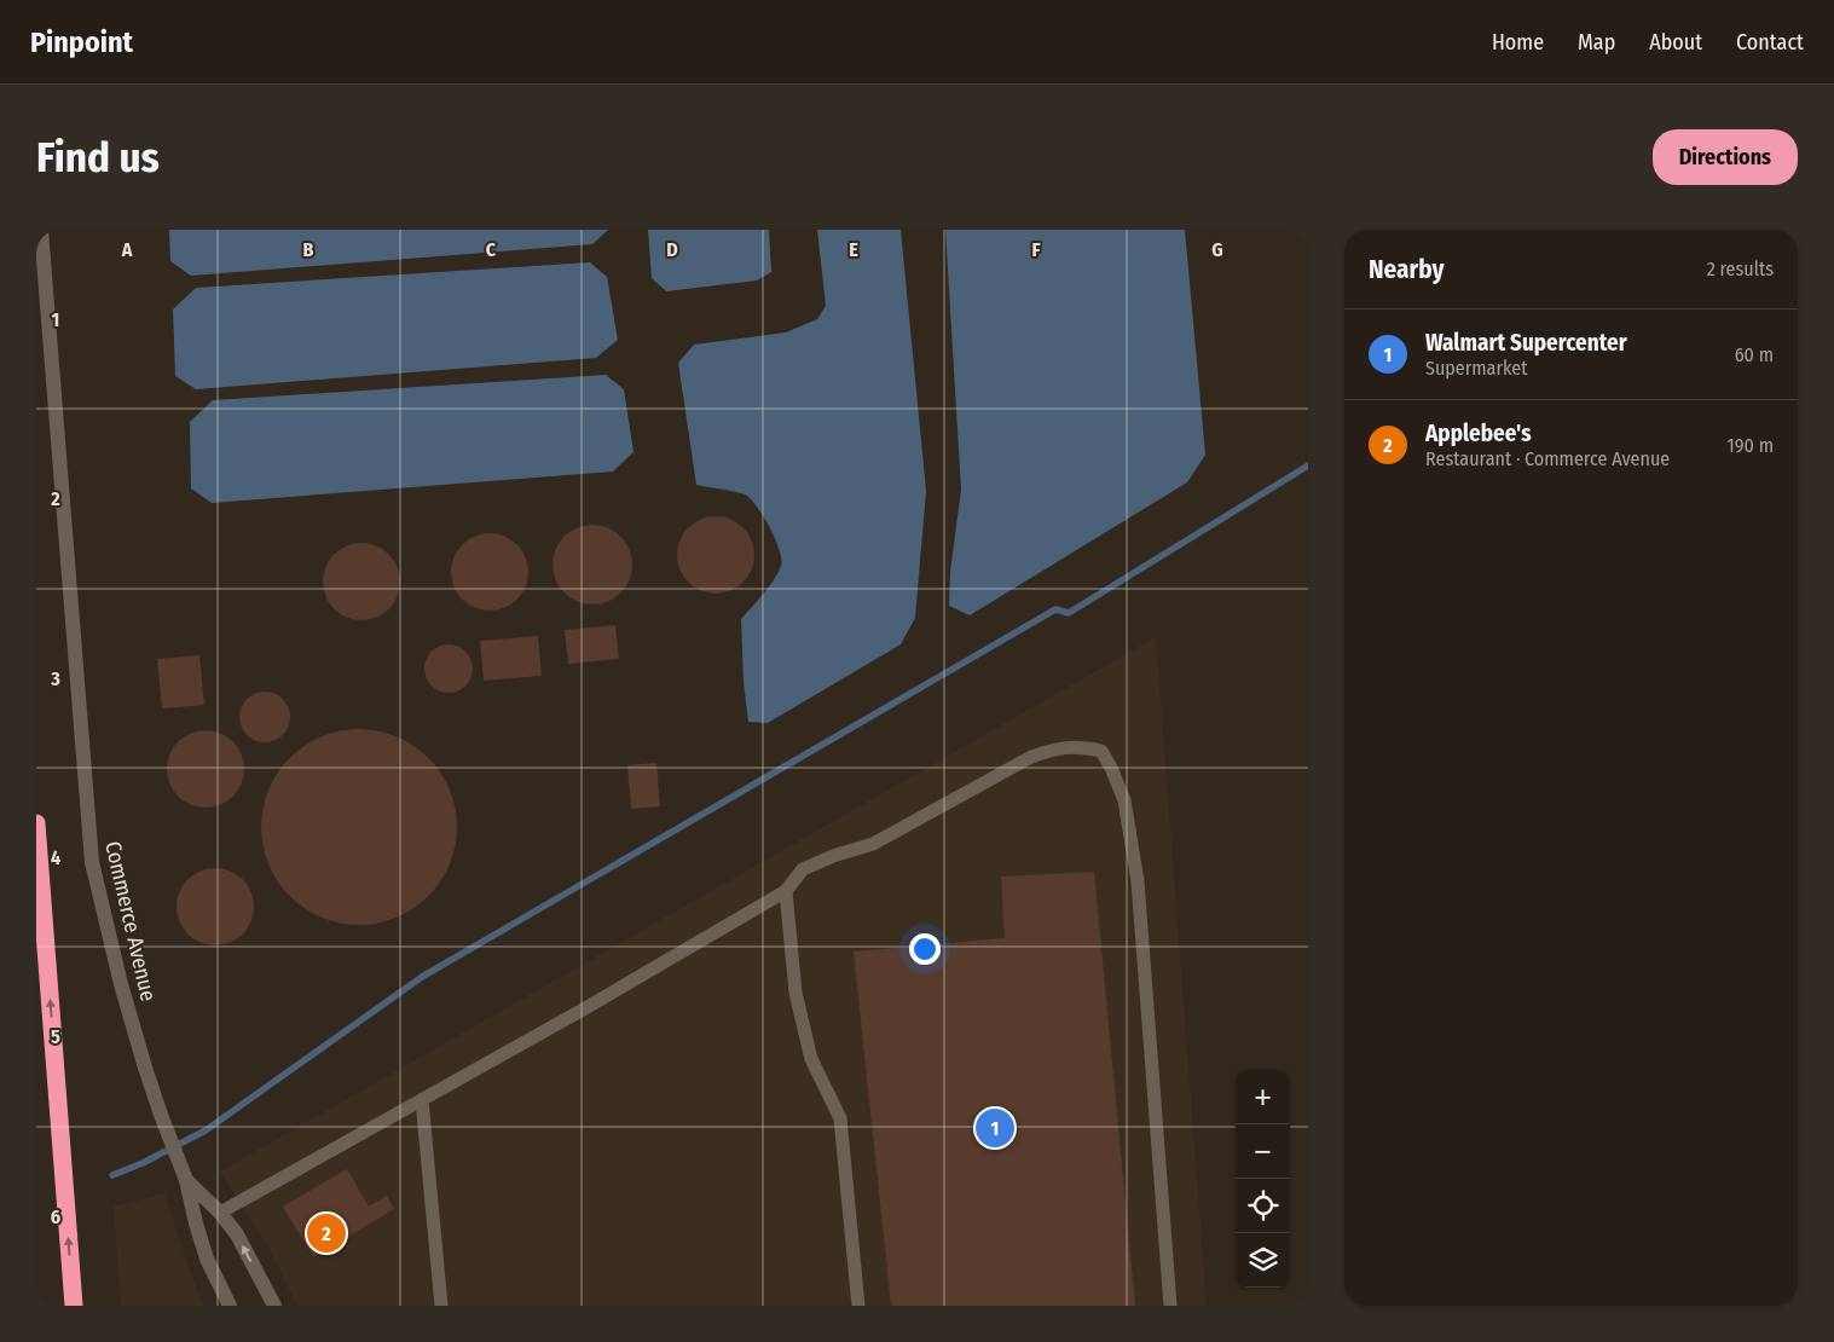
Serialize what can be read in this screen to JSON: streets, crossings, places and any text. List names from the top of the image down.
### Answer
{
  "streets": {
    "street": ["Commerce Avenue"]
  },
  "page": {
    "header": "Pinpoint",
    "nav": [
      "Home",
      "Map",
      "About",
      "Contact"
    ],
    "buttons": "Directions",
    "title": "Find us",
    "heading": ["Nearby", "2 results"],
    "list": [
      {
        "mark": "1",
        "name": "Walmart Supercenter",
        "note": "Supermarket",
        "value": "60 m"
      },
      {
        "mark": "2",
        "name": "Applebee's",
        "note": "Restaurant · Commerce Avenue",
        "value": "190 m"
      }
    ],
    "map_buttons": ["+", "−"],
    "pins": ["1", "2"]
  },
  "grid": {
    "columns": [
      "A",
      "B",
      "C",
      "D",
      "E",
      "F",
      "G"
    ],
    "rows": [
      "1",
      "2",
      "3",
      "4",
      "5",
      "6"
    ]
  }
}
